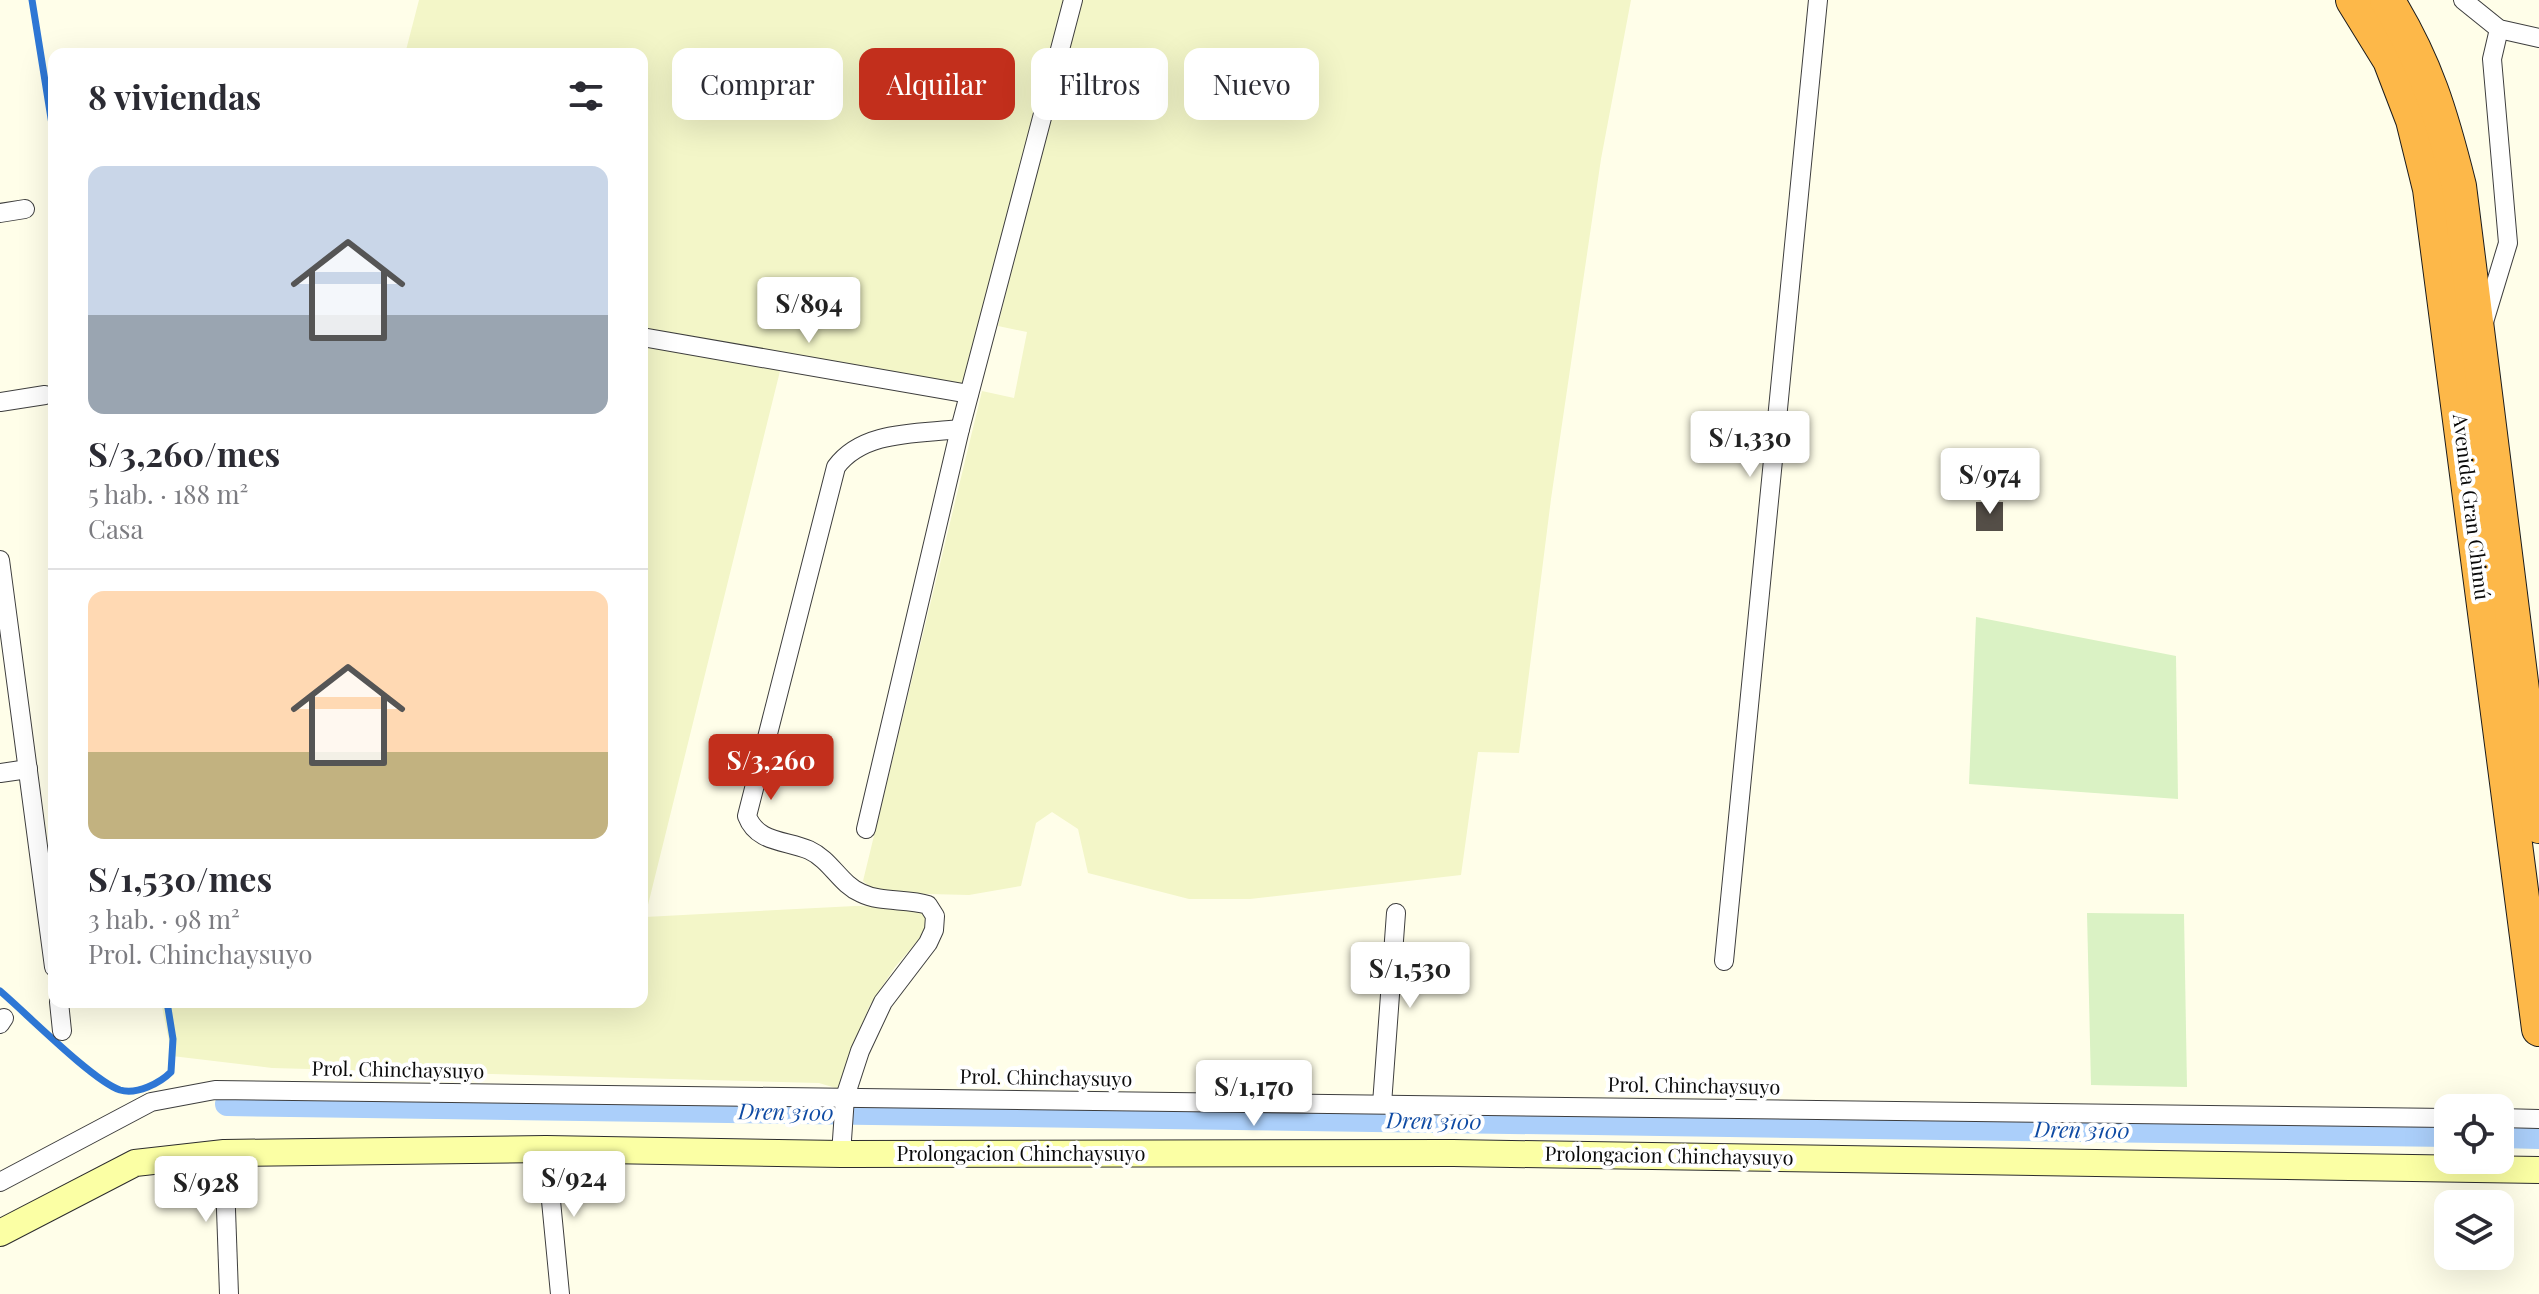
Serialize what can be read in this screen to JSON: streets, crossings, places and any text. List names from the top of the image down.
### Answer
{
  "streets": {
    "highway": ["Avenida Gran Chimú"],
    "street": ["Prol. Chinchaysuyo", "Prolongacion Chinchaysuyo"]
  },
  "water": ["Dren 3100"],
  "page": {
    "chip": [
      "Comprar",
      "Alquilar",
      "Filtros",
      "Nuevo"
    ],
    "heading": "8 viviendas",
    "list": [
      {
        "name": "S/3,260/mes",
        "note": "5 hab. · 188 m² · Casa"
      },
      {
        "name": "S/1,530/mes",
        "note": "3 hab. · 98 m² · Prol. Chinchaysuyo"
      }
    ],
    "price": [
      "S/894",
      "S/1,330",
      "S/974",
      "S/3,260",
      "S/1,530",
      "S/1,170",
      "S/924",
      "S/928"
    ]
  }
}
